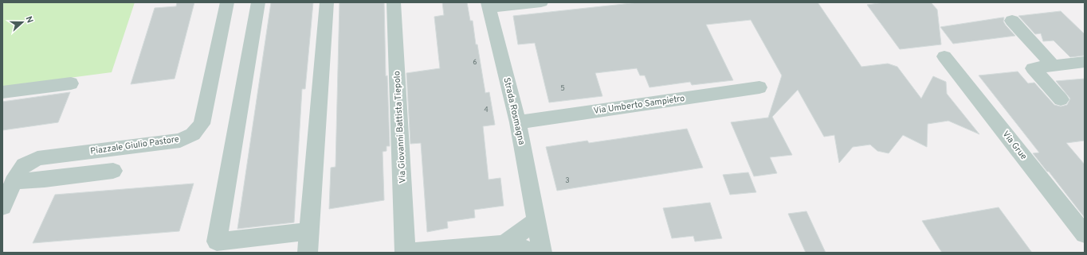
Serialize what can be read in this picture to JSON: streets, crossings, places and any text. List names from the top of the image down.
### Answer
{
  "streets": {
    "street": [
      "Via Umberto Sampietro",
      "Strada Rosmagna",
      "Via Giovanni Battista Tiepolo",
      "Piazzale Giulio Pastore",
      "Via Grue"
    ]
  },
  "crossings": [
    ["Via Umberto Sampietro", "Strada Rosmagna"]
  ],
  "house_numbers": [
    "6",
    "5",
    "4",
    "3"
  ],
  "north": "right"
}
